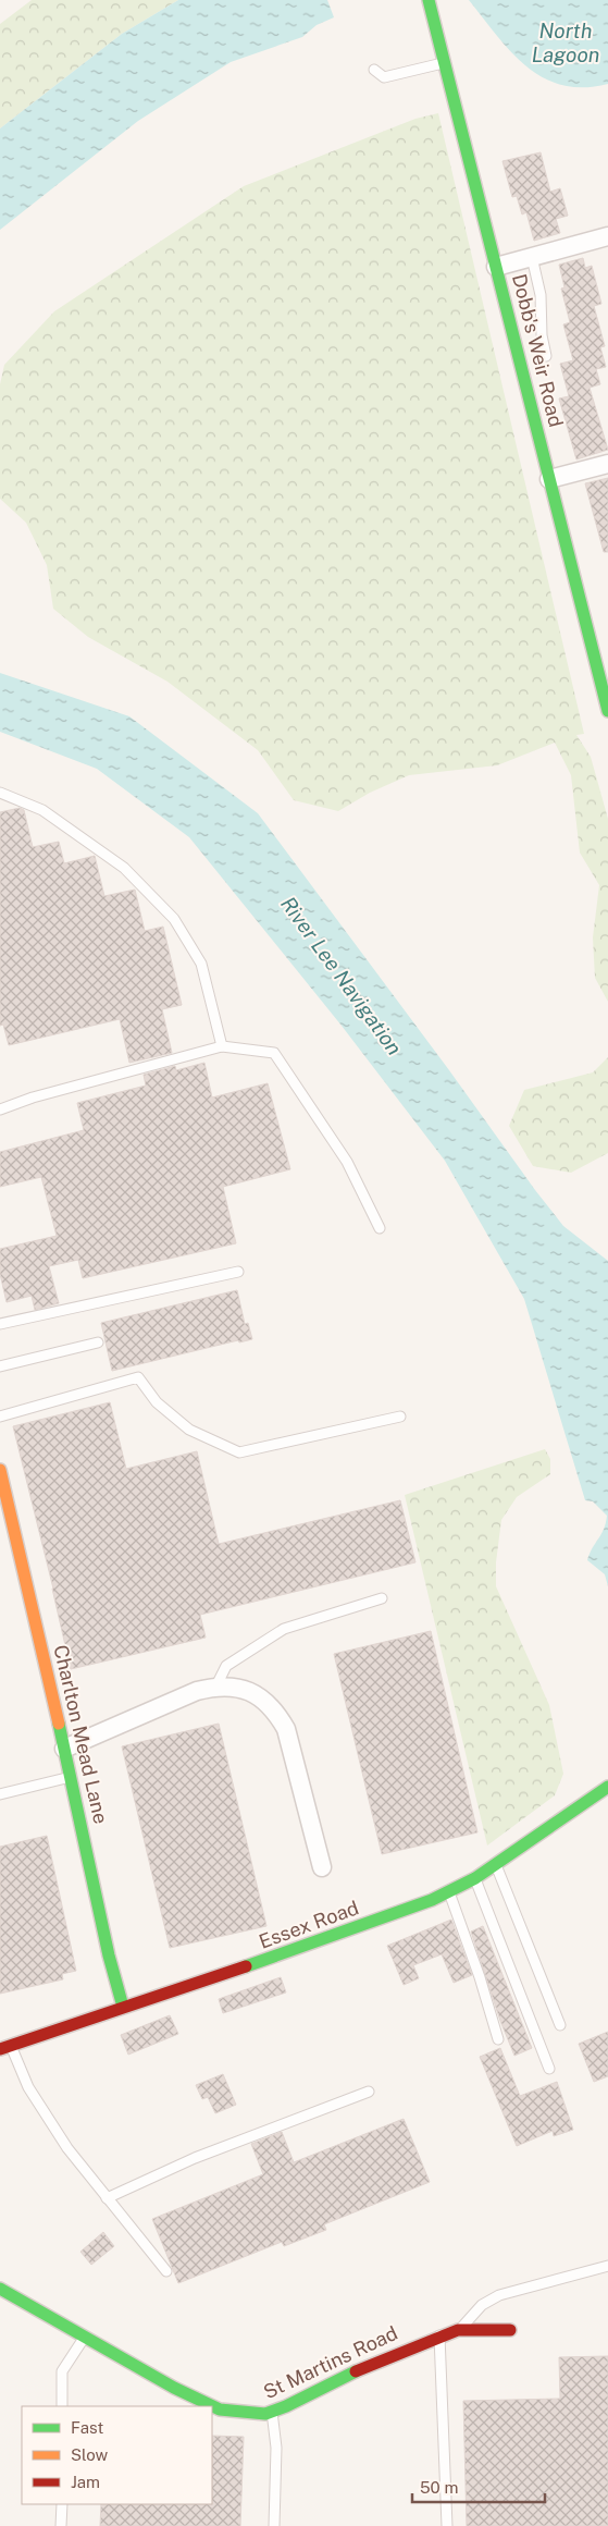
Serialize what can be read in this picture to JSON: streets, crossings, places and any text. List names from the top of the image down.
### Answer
{
  "streets": {
    "street": [
      "Dobb's Weir Road",
      "Charlton Mead Lane",
      "Essex Road",
      "St Martins Road"
    ]
  },
  "crossings": [
    ["Charlton Mead Lane", "Essex Road"]
  ],
  "water": ["North Lagoon", "River Lee Navigation"],
  "legend": ["Fast", "Slow", "Jam"],
  "scale_bar": "50 m"
}
